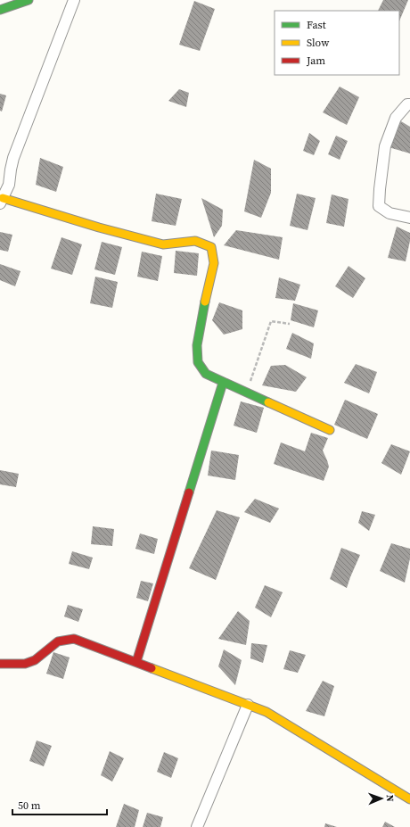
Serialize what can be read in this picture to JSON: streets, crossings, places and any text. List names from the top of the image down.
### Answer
{
  "legend": ["Fast", "Slow", "Jam"],
  "scale_bar": "50 m",
  "north": "right"
}
